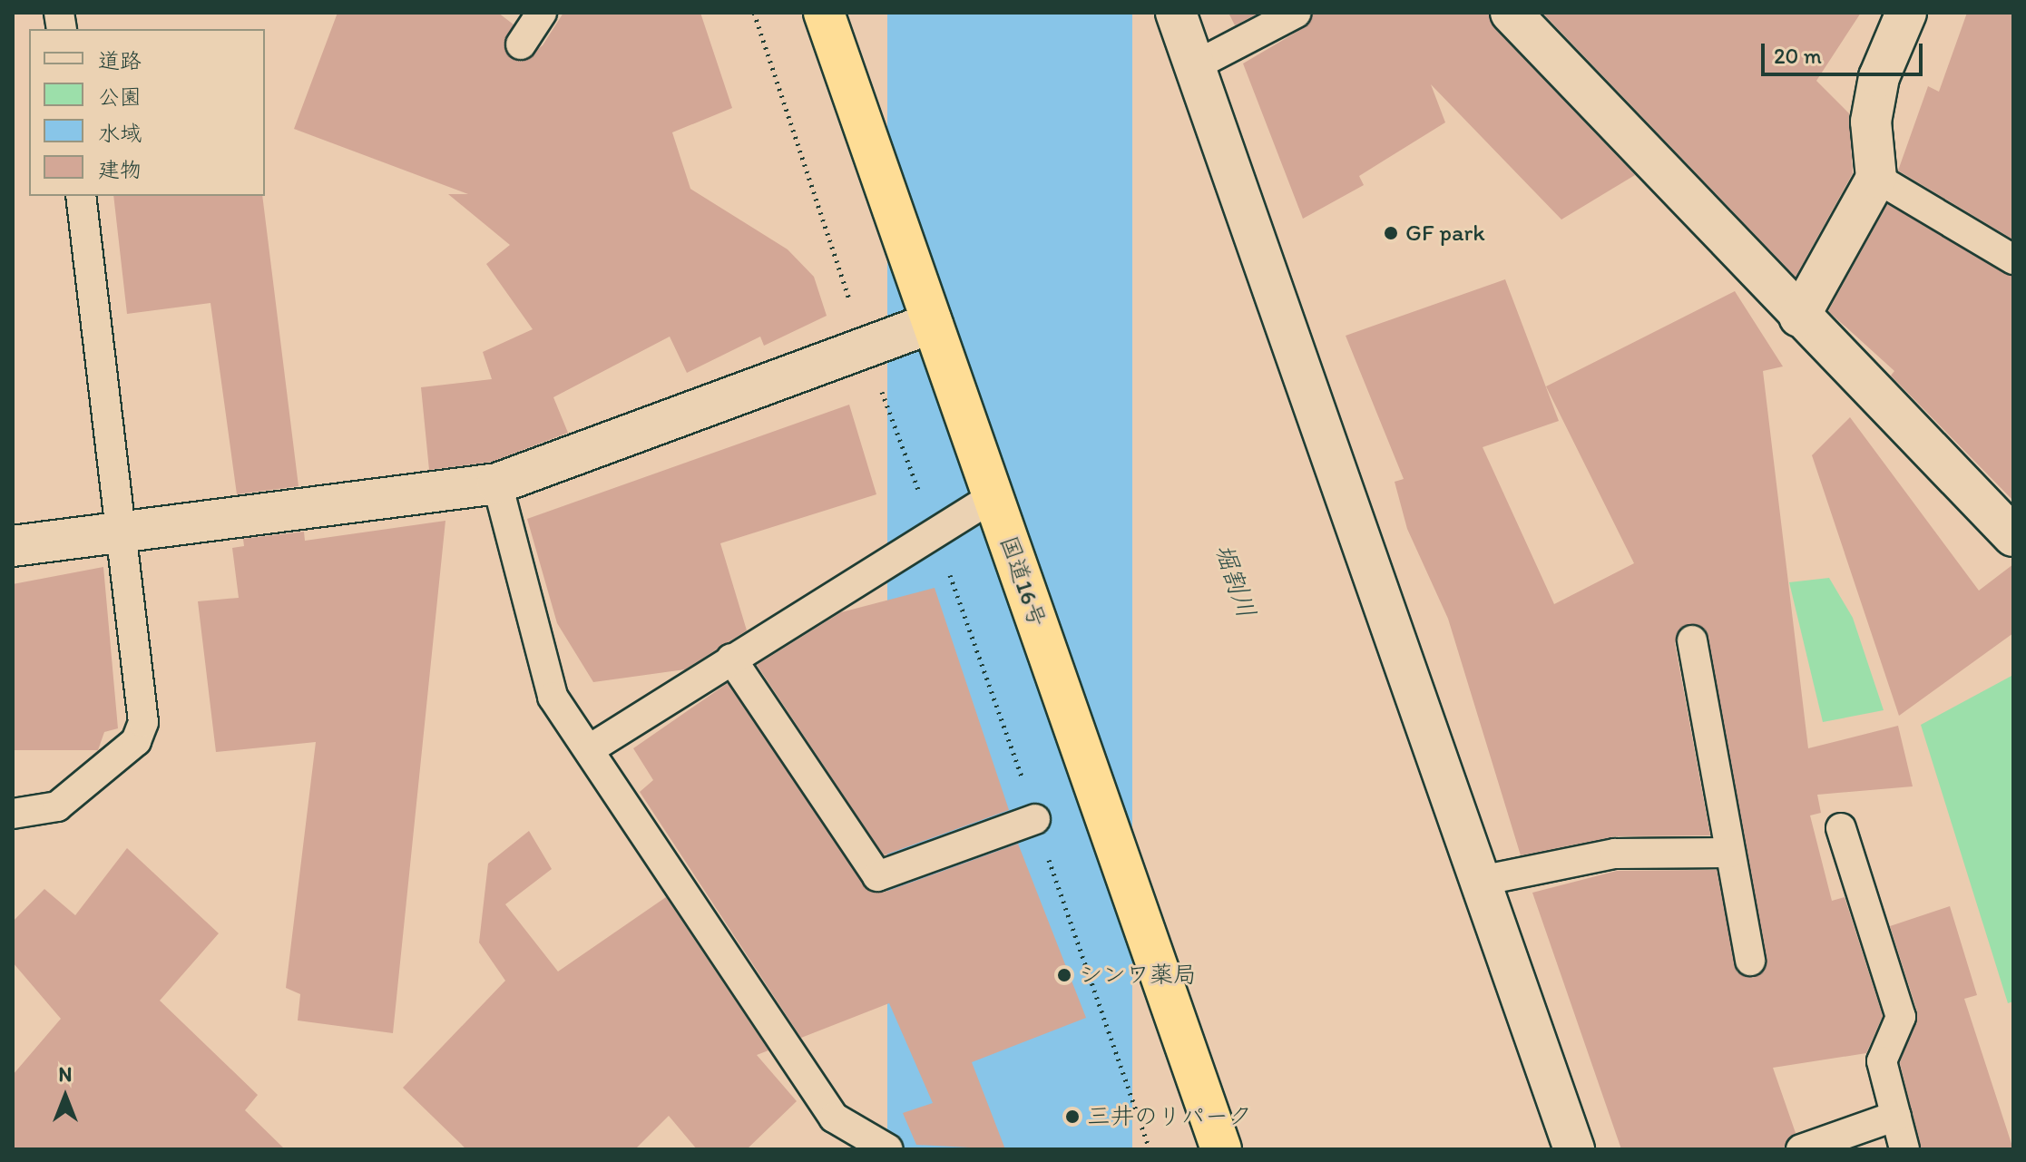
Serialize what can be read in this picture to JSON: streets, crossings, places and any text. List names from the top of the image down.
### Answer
{
  "streets": {
    "highway": ["国道16号"]
  },
  "water": ["堀割川"],
  "places": ["GF park", "シンワ薬局", "三井のリパーク"],
  "legend": [
    "道路",
    "公園",
    "水域",
    "建物"
  ],
  "scale_bar": "20 m",
  "north": "top"
}
